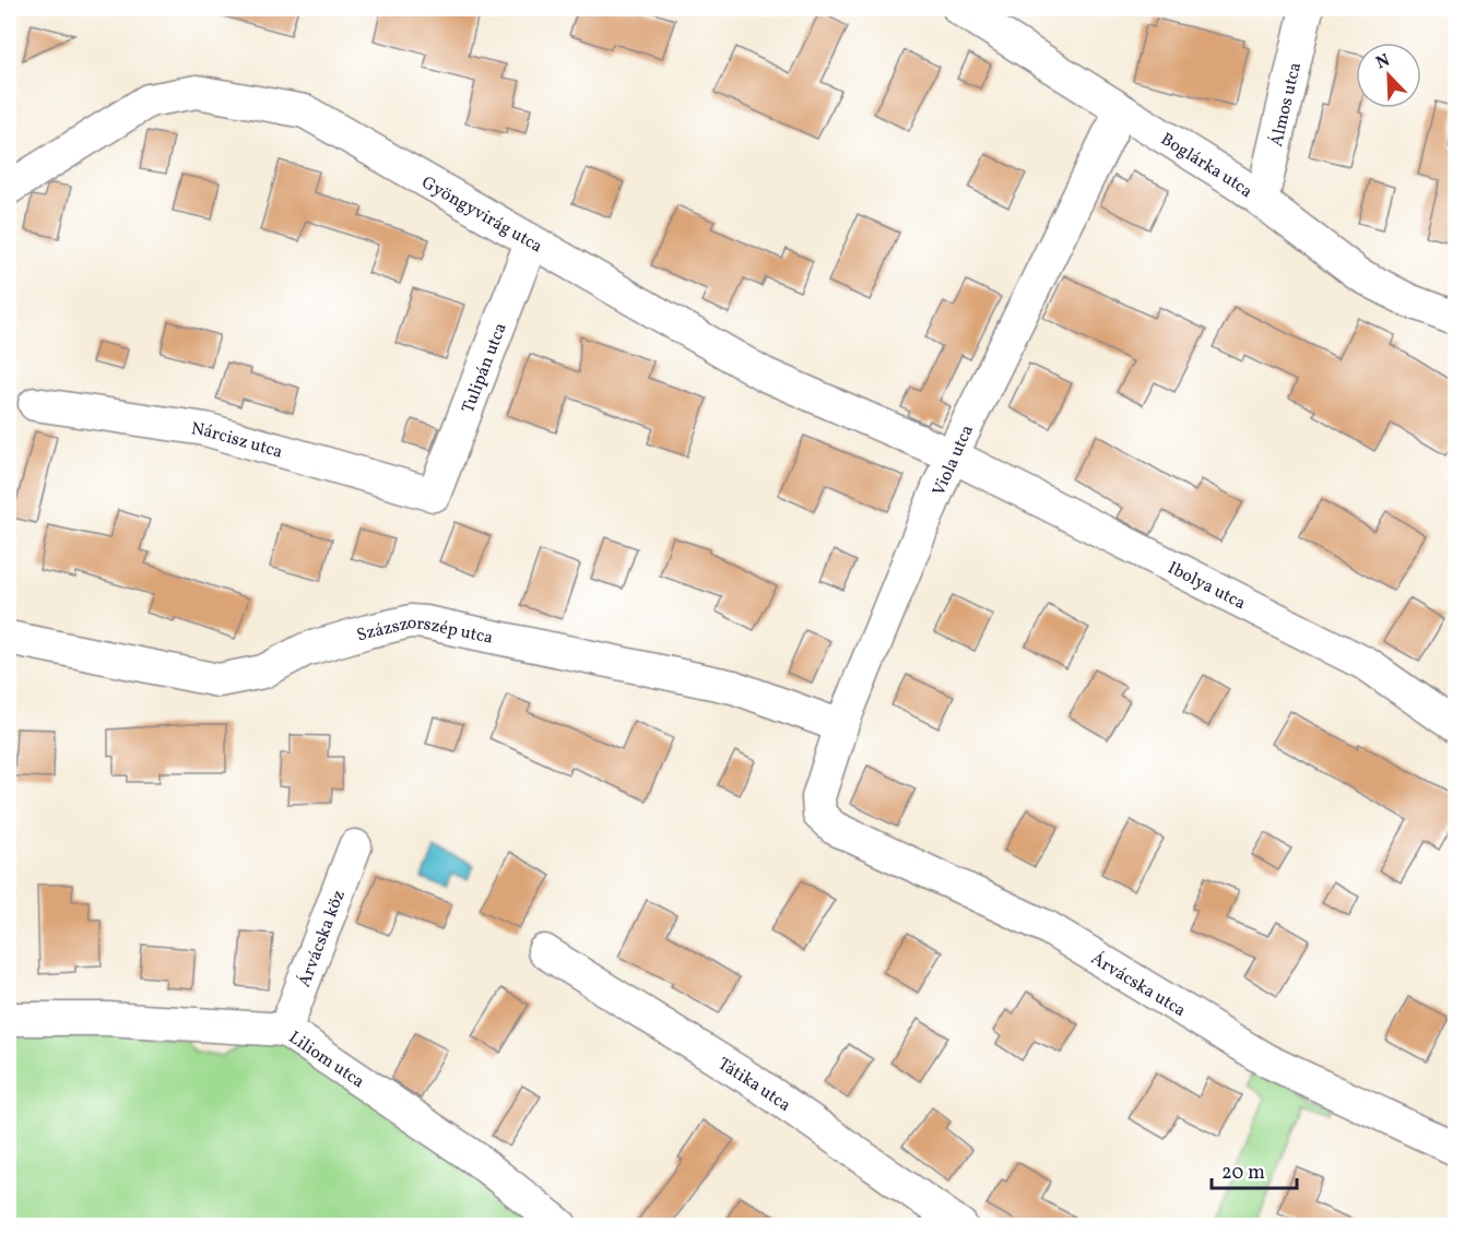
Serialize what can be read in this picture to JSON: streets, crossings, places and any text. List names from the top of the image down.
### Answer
{
  "streets": {
    "street": [
      "Álmos utca",
      "Boglárka utca",
      "Gyöngyvirág utca",
      "Tulipán utca",
      "Nárcisz utca",
      "Viola utca",
      "Ibolya utca",
      "Százszorszép utca",
      "Árvácska köz",
      "Árvácska utca",
      "Liliom utca",
      "Tátika utca"
    ]
  },
  "crossings": [
    ["Álmos utca", "Boglárka utca"],
    ["Boglárka utca", "Viola utca"],
    ["Gyöngyvirág utca", "Tulipán utca"],
    ["Gyöngyvirág utca", "Viola utca"],
    ["Gyöngyvirág utca", "Ibolya utca"],
    ["Tulipán utca", "Nárcisz utca"],
    ["Viola utca", "Ibolya utca"],
    ["Viola utca", "Százszorszép utca"],
    ["Viola utca", "Árvácska utca"],
    ["Árvácska köz", "Liliom utca"]
  ],
  "scale_bar": "20 m",
  "north": "top left"
}
